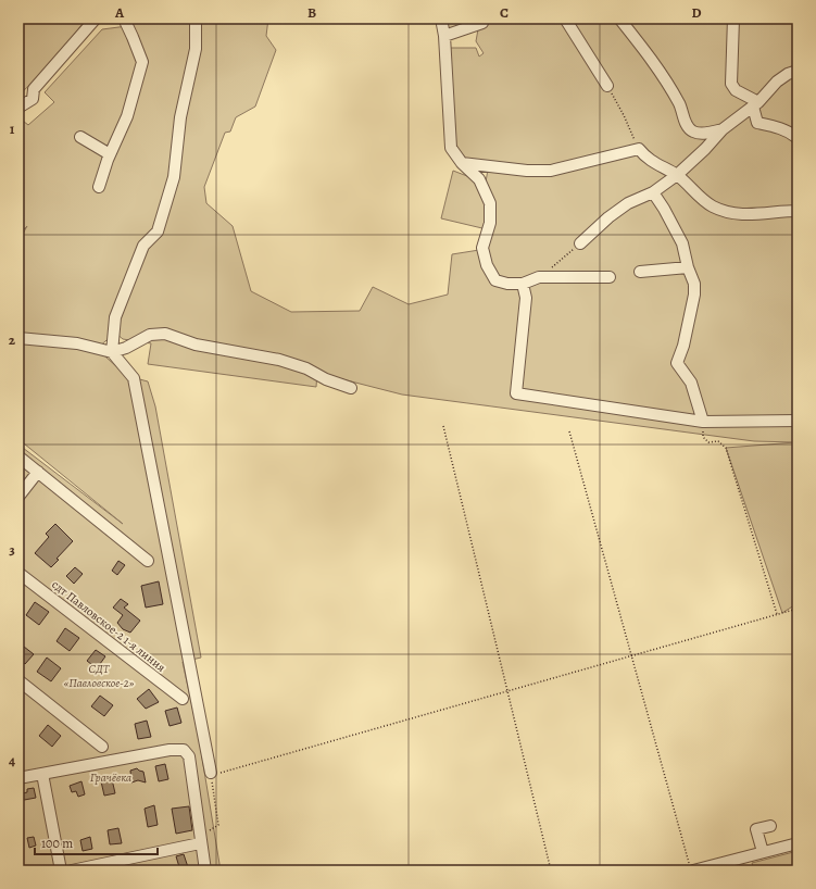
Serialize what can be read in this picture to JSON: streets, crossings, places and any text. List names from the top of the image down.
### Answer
{
  "streets": {
    "street": ["сдт Павловское-2 1-я линия"]
  },
  "parks": ["СДТ «Павловское-2»", "Грачёвка"],
  "scale_bar": "100 m",
  "grid": {
    "columns": [
      "A",
      "B",
      "C",
      "D"
    ],
    "rows": [
      "1",
      "2",
      "3",
      "4"
    ]
  }
}
